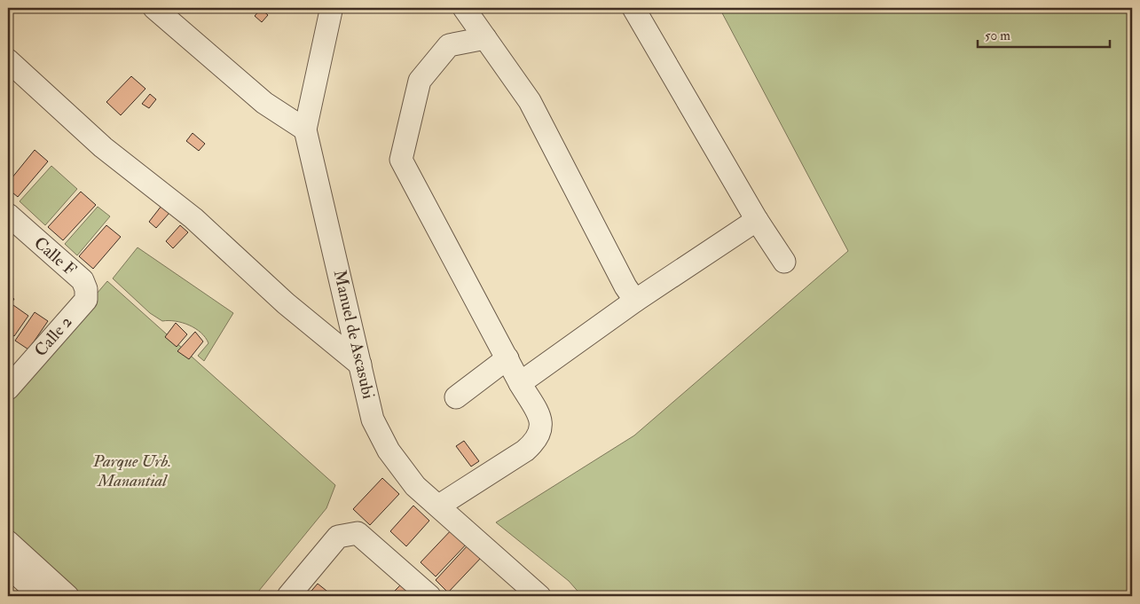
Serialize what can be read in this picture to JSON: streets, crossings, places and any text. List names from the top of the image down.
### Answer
{
  "streets": {
    "street": ["Calle F", "Manuel de Ascasubi", "Calle 2"]
  },
  "crossings": [
    ["Calle F", "Calle 2"]
  ],
  "parks": ["Parque Urb. Manantial"],
  "scale_bar": "50 m"
}
